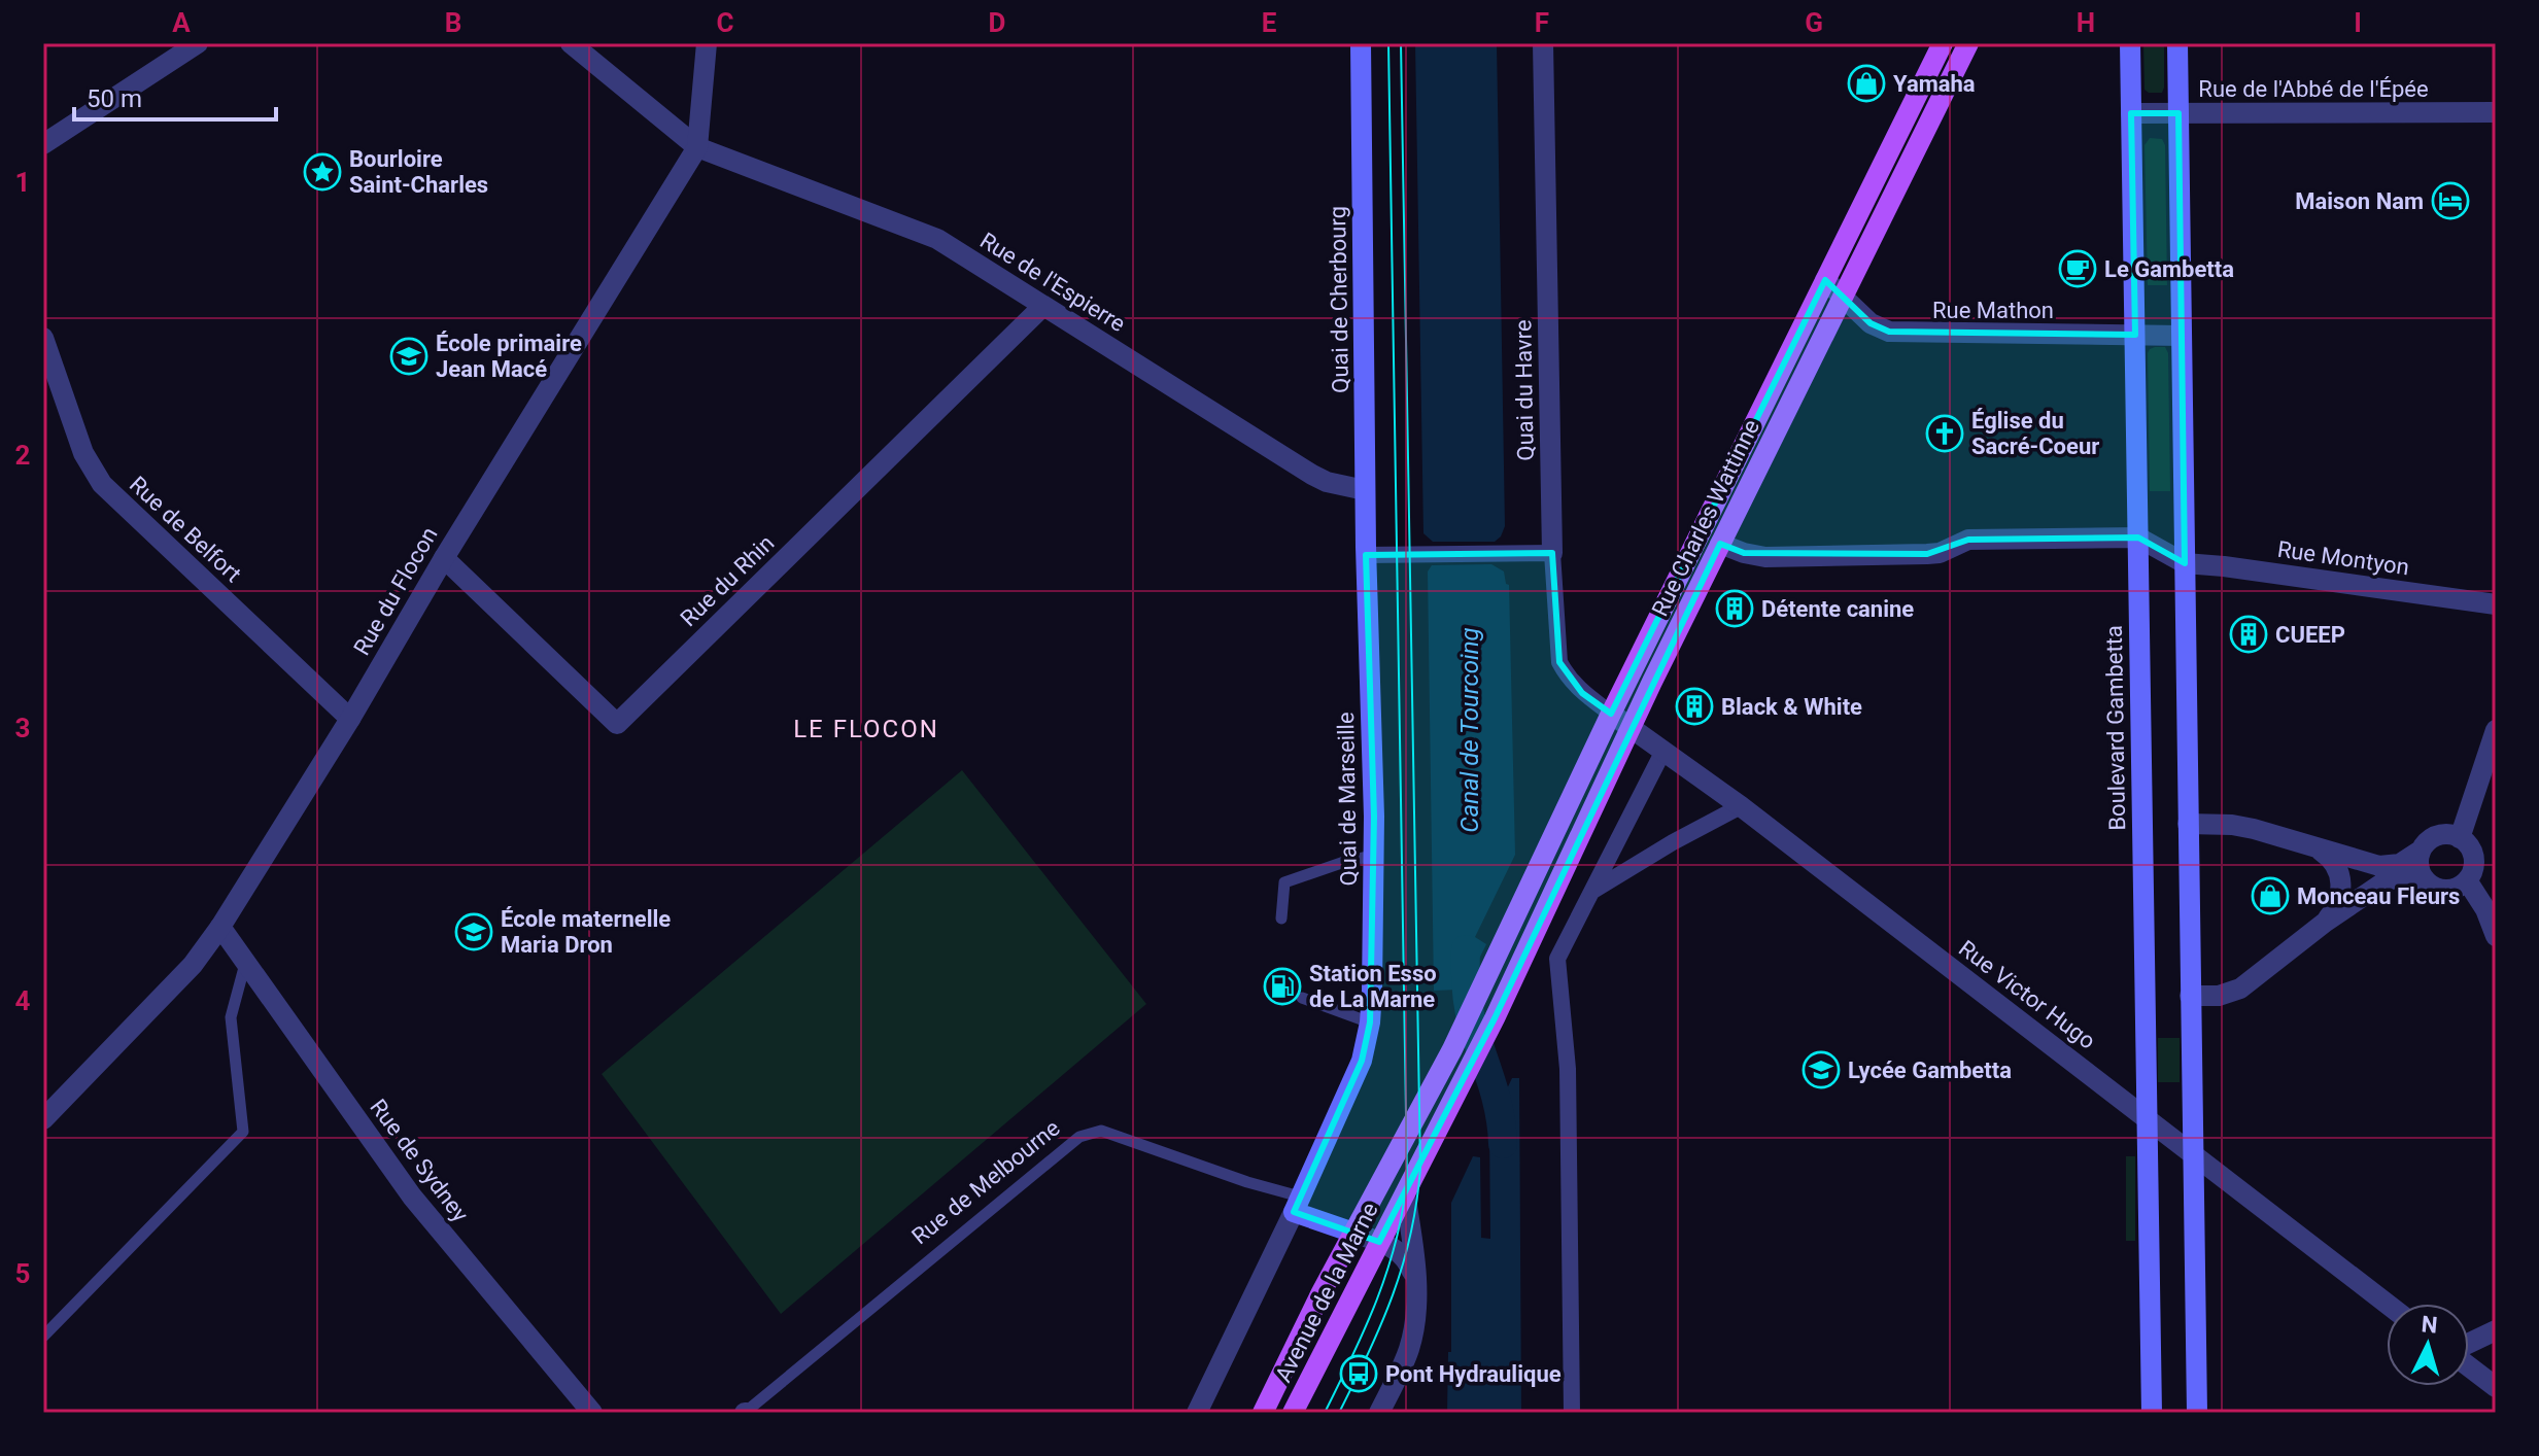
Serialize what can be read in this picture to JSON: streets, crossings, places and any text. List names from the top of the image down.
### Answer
{
  "streets": {
    "main road": [
      "Quai de Cherbourg",
      "Rue Charles Wattinne",
      "Boulevard Gambetta",
      "Quai de Marseille",
      "Avenue de la Marne"
    ],
    "street": [
      "Rue de l'Abbé de l'Épée",
      "Rue de l'Espierre",
      "Rue Mathon",
      "Quai du Havre",
      "Rue de Belfort",
      "Rue Montyon",
      "Rue du Rhin",
      "Rue du Flocon",
      "Rue Victor Hugo",
      "Rue de Sydney"
    ],
    "lane": ["Rue de Melbourne"]
  },
  "crossings": [
    ["Rue de l'Abbé de l'Épée", "Boulevard Gambetta"],
    ["Rue de l'Espierre", "Quai de Cherbourg"],
    ["Rue de l'Espierre", "Rue du Rhin"],
    ["Rue de l'Espierre", "Rue du Flocon"],
    ["Quai de Cherbourg", "Quai de Marseille"],
    ["Rue Mathon", "Rue Charles Wattinne"],
    ["Rue Mathon", "Boulevard Gambetta"],
    ["Quai du Havre", "Rue Charles Wattinne"],
    ["Quai du Havre", "Rue Victor Hugo"],
    ["Rue Charles Wattinne", "Rue Victor Hugo"],
    ["Rue Charles Wattinne", "Avenue de la Marne"],
    ["Rue de Belfort", "Rue du Flocon"],
    ["Rue du Rhin", "Rue du Flocon"],
    ["Rue du Flocon", "Rue de Sydney"],
    ["Boulevard Gambetta", "Rue Victor Hugo"],
    ["Rue de Melbourne", "Avenue de la Marne"]
  ],
  "districts": ["LE FLOCON"],
  "water": ["Canal de Tourcoing"],
  "places": {
    "shop": ["Yamaha", "Monceau Fleurs"],
    "place": ["Bourloire Saint-Charles"],
    "hotel": ["Maison Nam"],
    "cafe": ["Le Gambetta"],
    "school or university": ["École primaire Jean Macé", "École maternelle Maria Dron", "Lycée Gambetta"],
    "church": ["Église du Sacré-Coeur"],
    "building": ["Détente canine", "CUEEP", "Black & White"],
    "fuel station": ["Station Esso de La Marne"],
    "bus stop": ["Pont Hydraulique"]
  },
  "scale_bar": "50 m",
  "north": "top",
  "grid": {
    "columns": [
      "A",
      "B",
      "C",
      "D",
      "E",
      "F",
      "G",
      "H",
      "I"
    ],
    "rows": [
      "1",
      "2",
      "3",
      "4",
      "5"
    ]
  }
}
